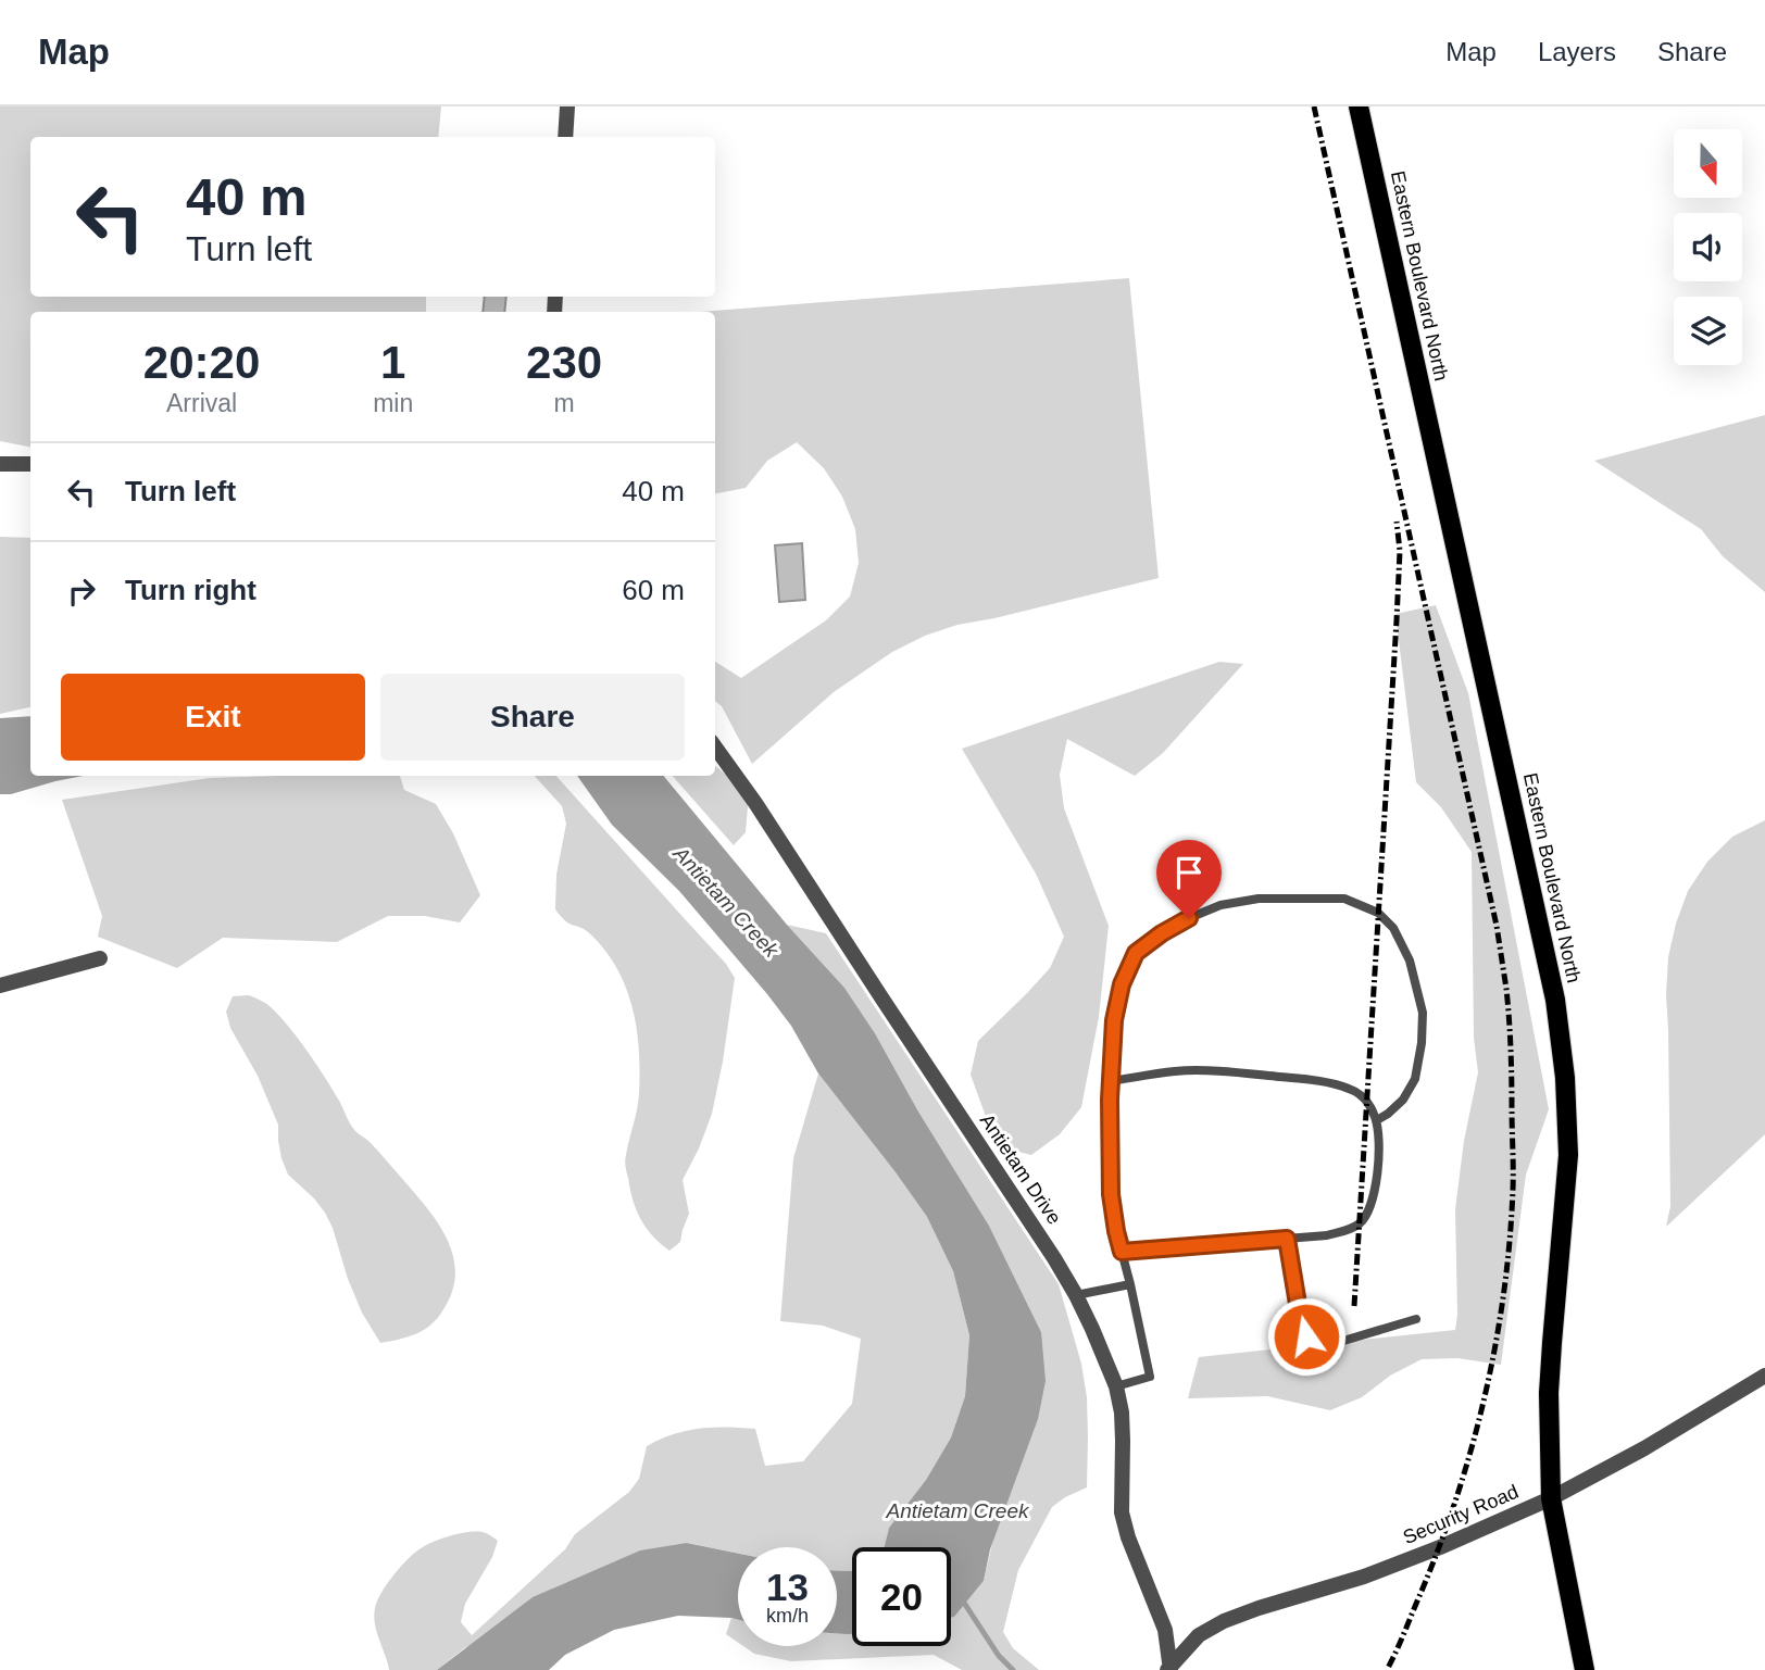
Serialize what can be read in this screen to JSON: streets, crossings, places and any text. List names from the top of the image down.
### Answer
{
  "streets": {
    "main road": ["Eastern Boulevard North"],
    "street": ["Antietam Drive", "Security Road"]
  },
  "crossings": [
    ["Eastern Boulevard North", "Security Road"],
    ["Antietam Drive", "Security Road"]
  ],
  "water": ["Antietam Creek"],
  "north": "bottom",
  "page": {
    "header": "Map",
    "nav": ["Map", "Layers", "Share"],
    "turn": ["40 m", "Turn left"],
    "eta": [
      "20:20",
      "Arrival",
      "1",
      "min",
      "230",
      "m"
    ],
    "list": [
      {
        "name": "Turn left",
        "value": "40 m"
      },
      {
        "name": "Turn right",
        "value": "60 m"
      }
    ],
    "buttons": ["Exit", "Share"],
    "speed": "13 km/h",
    "limit": "20"
  }
}
